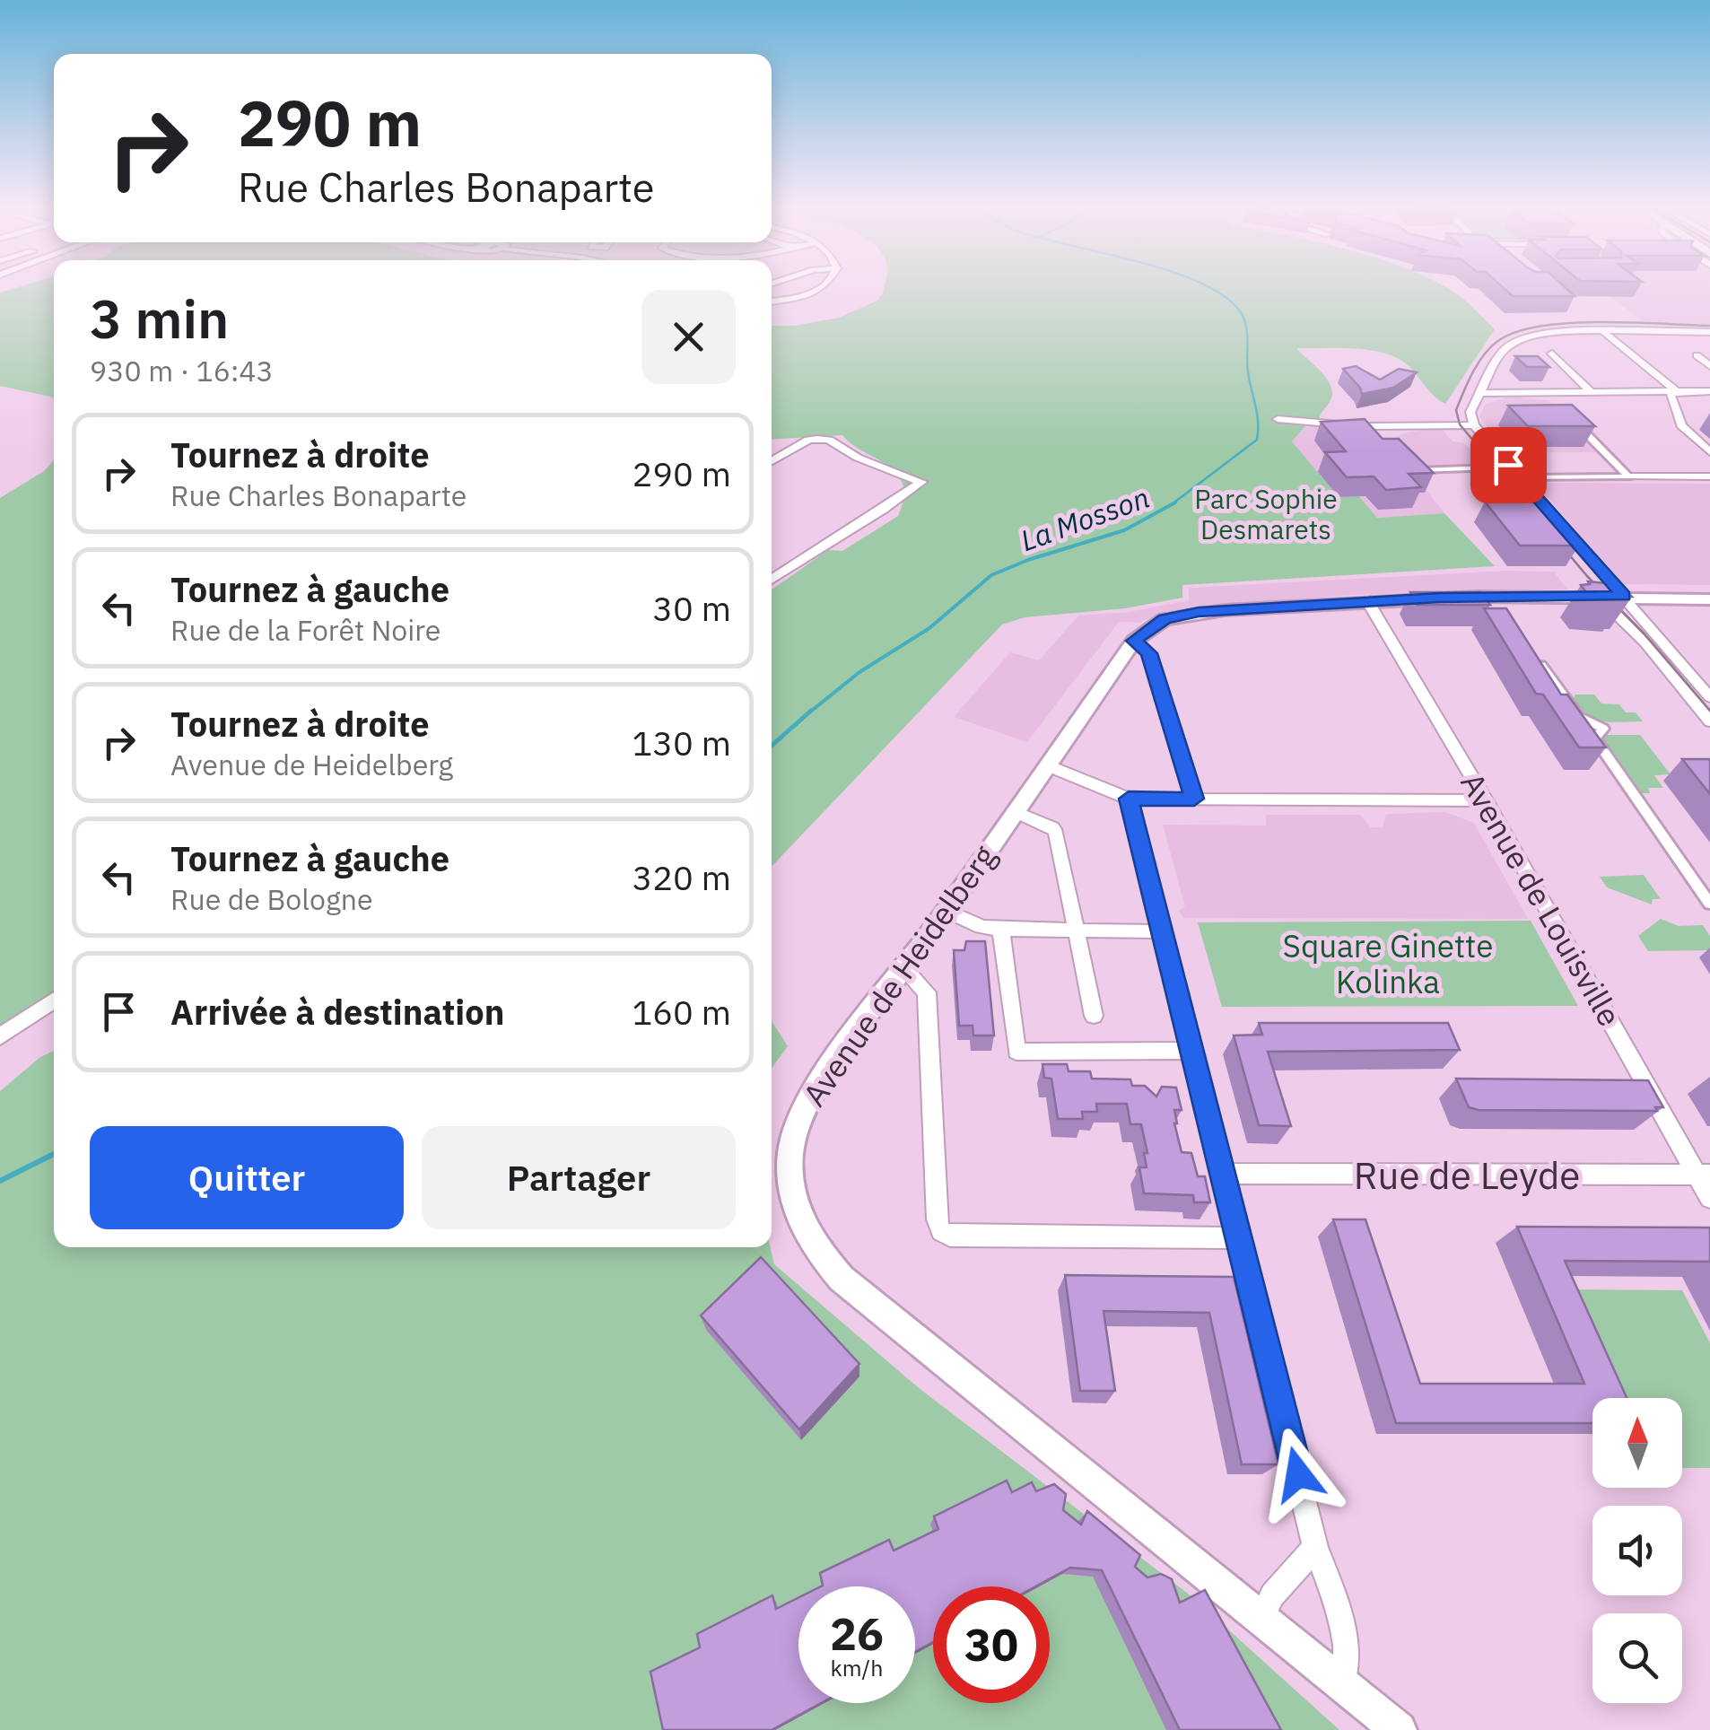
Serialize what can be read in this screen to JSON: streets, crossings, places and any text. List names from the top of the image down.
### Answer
{
  "streets": {
    "street": ["Avenue de Louisville", "Avenue de Heidelberg", "Rue de Leyde"]
  },
  "crossings": [
    ["Avenue de Louisville", "Avenue de Heidelberg"],
    ["Avenue de Louisville", "Rue de Leyde"]
  ],
  "water": ["La Mosson"],
  "parks": ["Parc Sophie Desmarets", "Square Ginette Kolinka"],
  "north": "top",
  "page": {
    "turn": ["290 m", "Rue Charles Bonaparte"],
    "heading": ["3 min", "930 m · 16:43"],
    "list": [
      {
        "name": "Tournez à droite",
        "note": "Rue Charles Bonaparte",
        "value": "290 m"
      },
      {
        "name": "Tournez à gauche",
        "note": "Rue de la Forêt Noire",
        "value": "30 m"
      },
      {
        "name": "Tournez à droite",
        "note": "Avenue de Heidelberg",
        "value": "130 m"
      },
      {
        "name": "Tournez à gauche",
        "note": "Rue de Bologne",
        "value": "320 m"
      },
      {
        "name": "Arrivée à destination",
        "value": "160 m"
      }
    ],
    "buttons": ["Quitter", "Partager"],
    "speed": "26 km/h",
    "limit": "30"
  }
}
